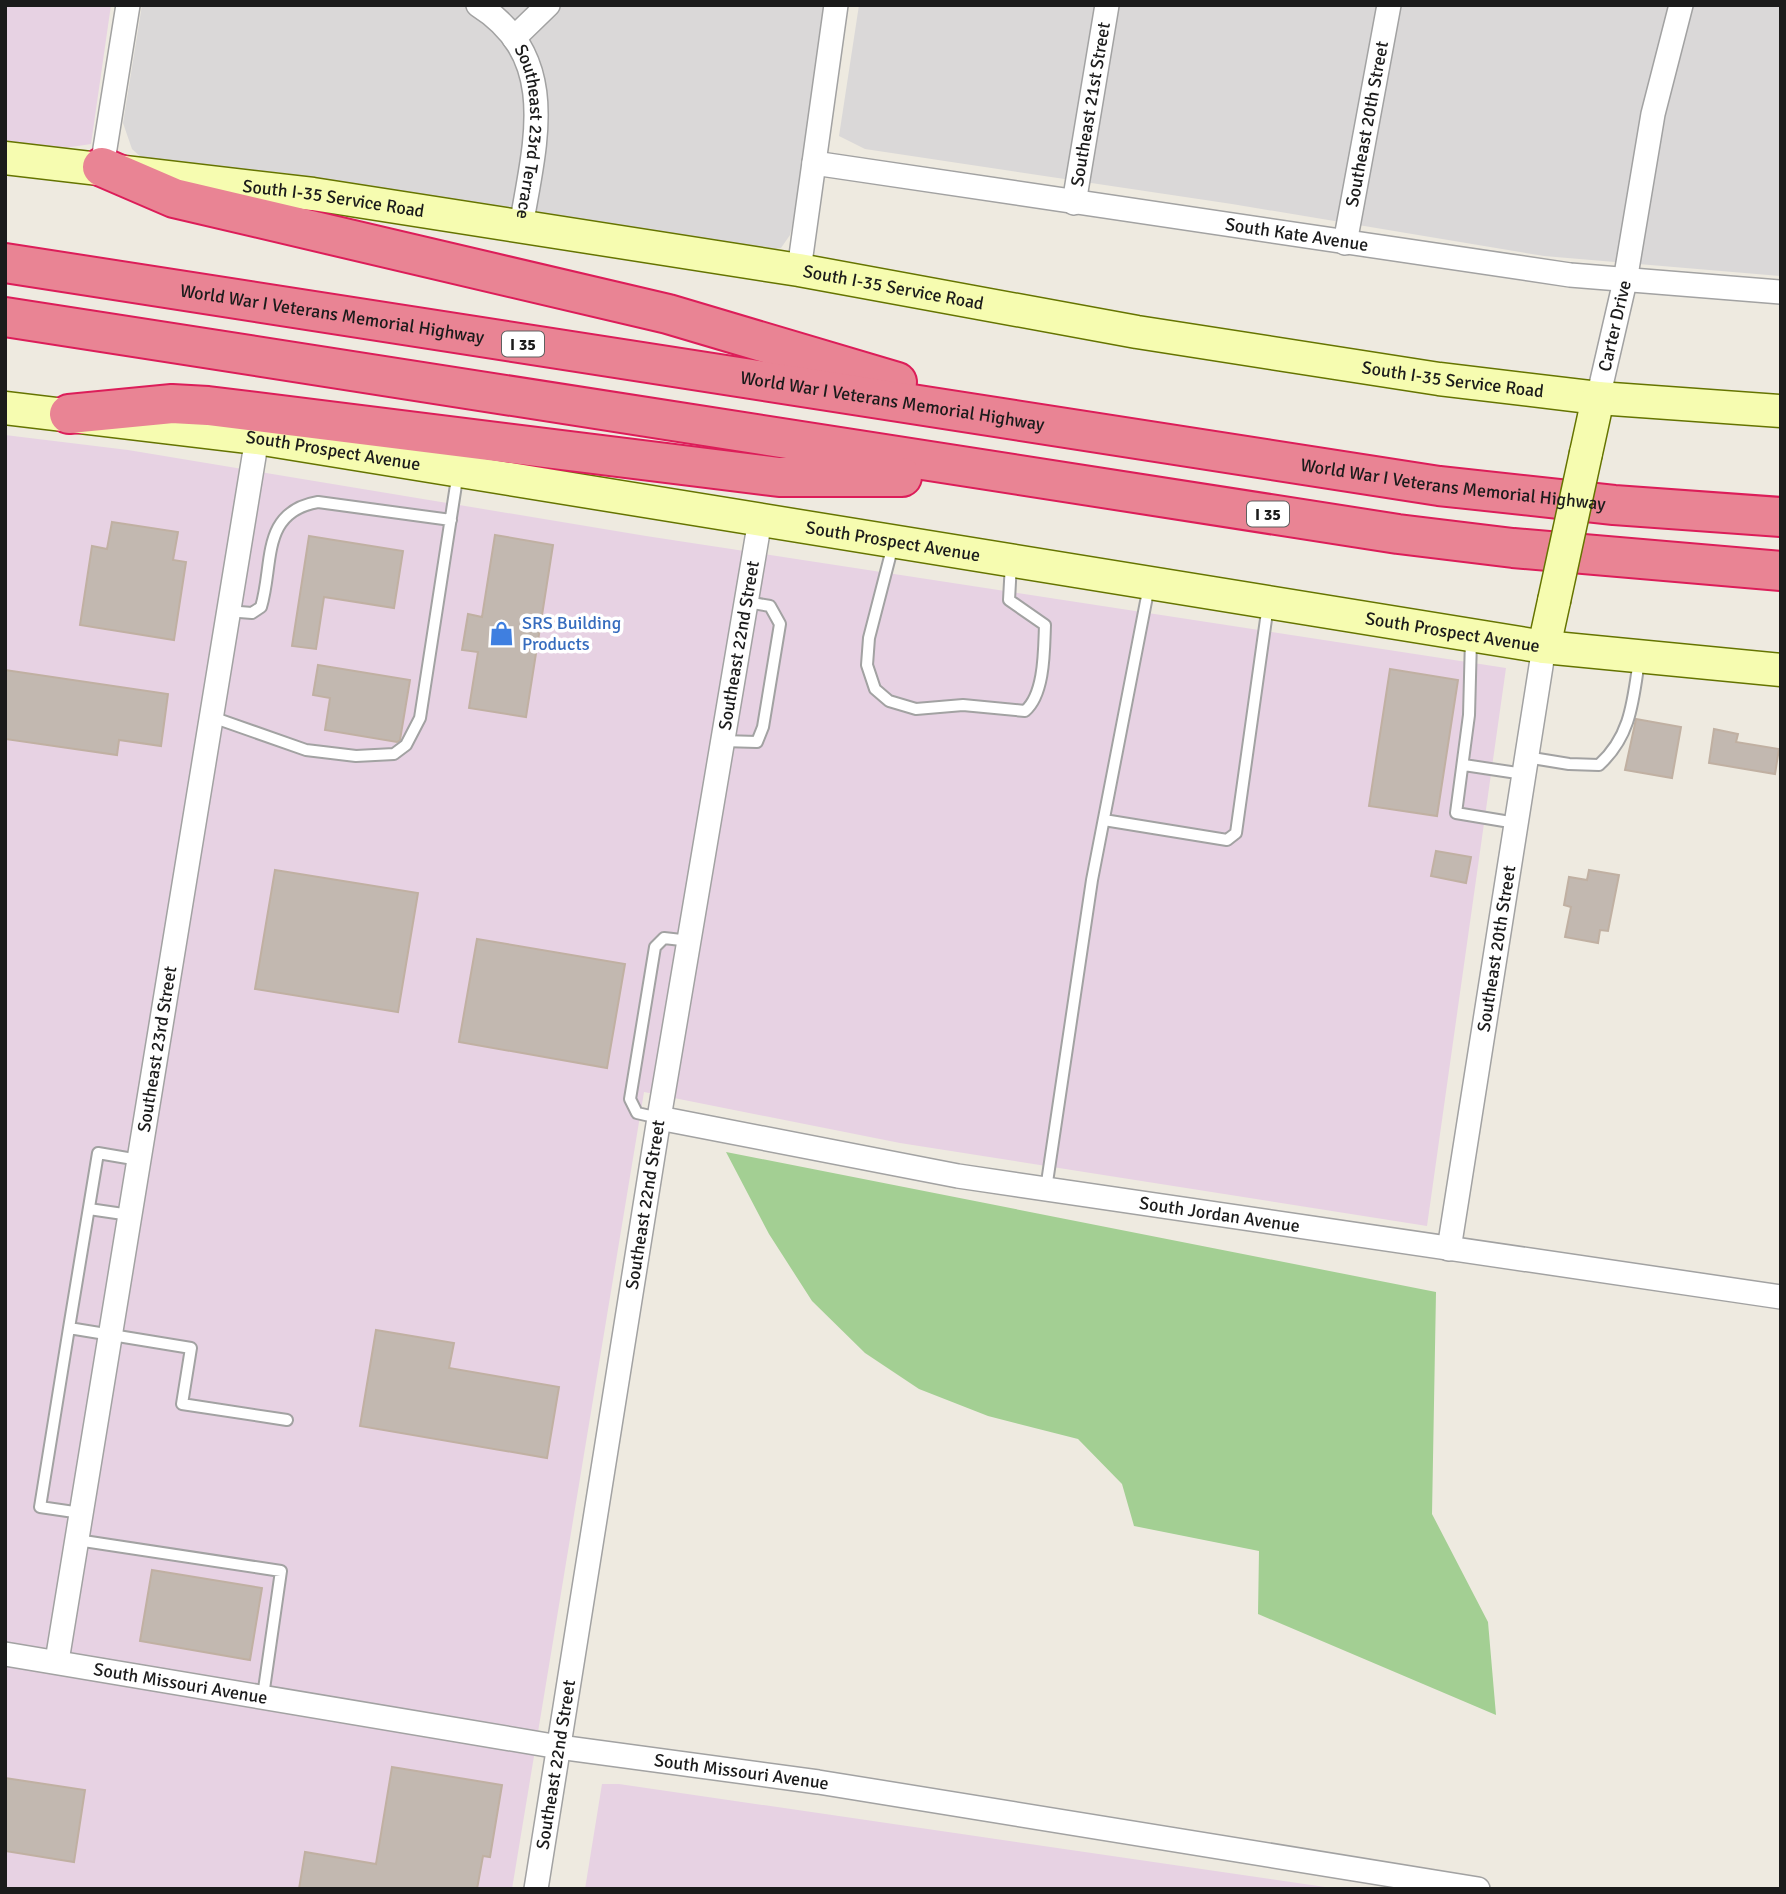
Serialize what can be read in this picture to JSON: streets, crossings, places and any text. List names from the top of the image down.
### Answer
{
  "streets": {
    "highway": ["World War I Veterans Memorial Highway", "I 35"],
    "main road": ["South I-35 Service Road", "Carter Drive", "South Prospect Avenue"],
    "street": [
      "Southeast 21st Street",
      "Southeast 20th Street",
      "Southeast 23rd Terrace",
      "South Kate Avenue",
      "Southeast 22nd Street",
      "Southeast 23rd Street",
      "South Jordan Avenue",
      "South Missouri Avenue"
    ]
  },
  "crossings": [
    ["Southeast 21st Street", "South Kate Avenue"],
    ["Southeast 20th Street", "South Kate Avenue"],
    ["Southeast 20th Street", "Carter Drive"],
    ["Southeast 20th Street", "South Prospect Avenue"],
    ["Southeast 20th Street", "South Jordan Avenue"],
    ["Southeast 23rd Terrace", "South I-35 Service Road"],
    ["South I-35 Service Road", "Carter Drive"],
    ["South Kate Avenue", "Carter Drive"],
    ["Carter Drive", "South Prospect Avenue"],
    ["South Prospect Avenue", "Southeast 22nd Street"],
    ["South Prospect Avenue", "Southeast 23rd Street"],
    ["Southeast 22nd Street", "South Jordan Avenue"],
    ["Southeast 22nd Street", "South Missouri Avenue"],
    ["Southeast 23rd Street", "South Missouri Avenue"]
  ],
  "places": {
    "shop": ["SRS Building Products"]
  }
}
